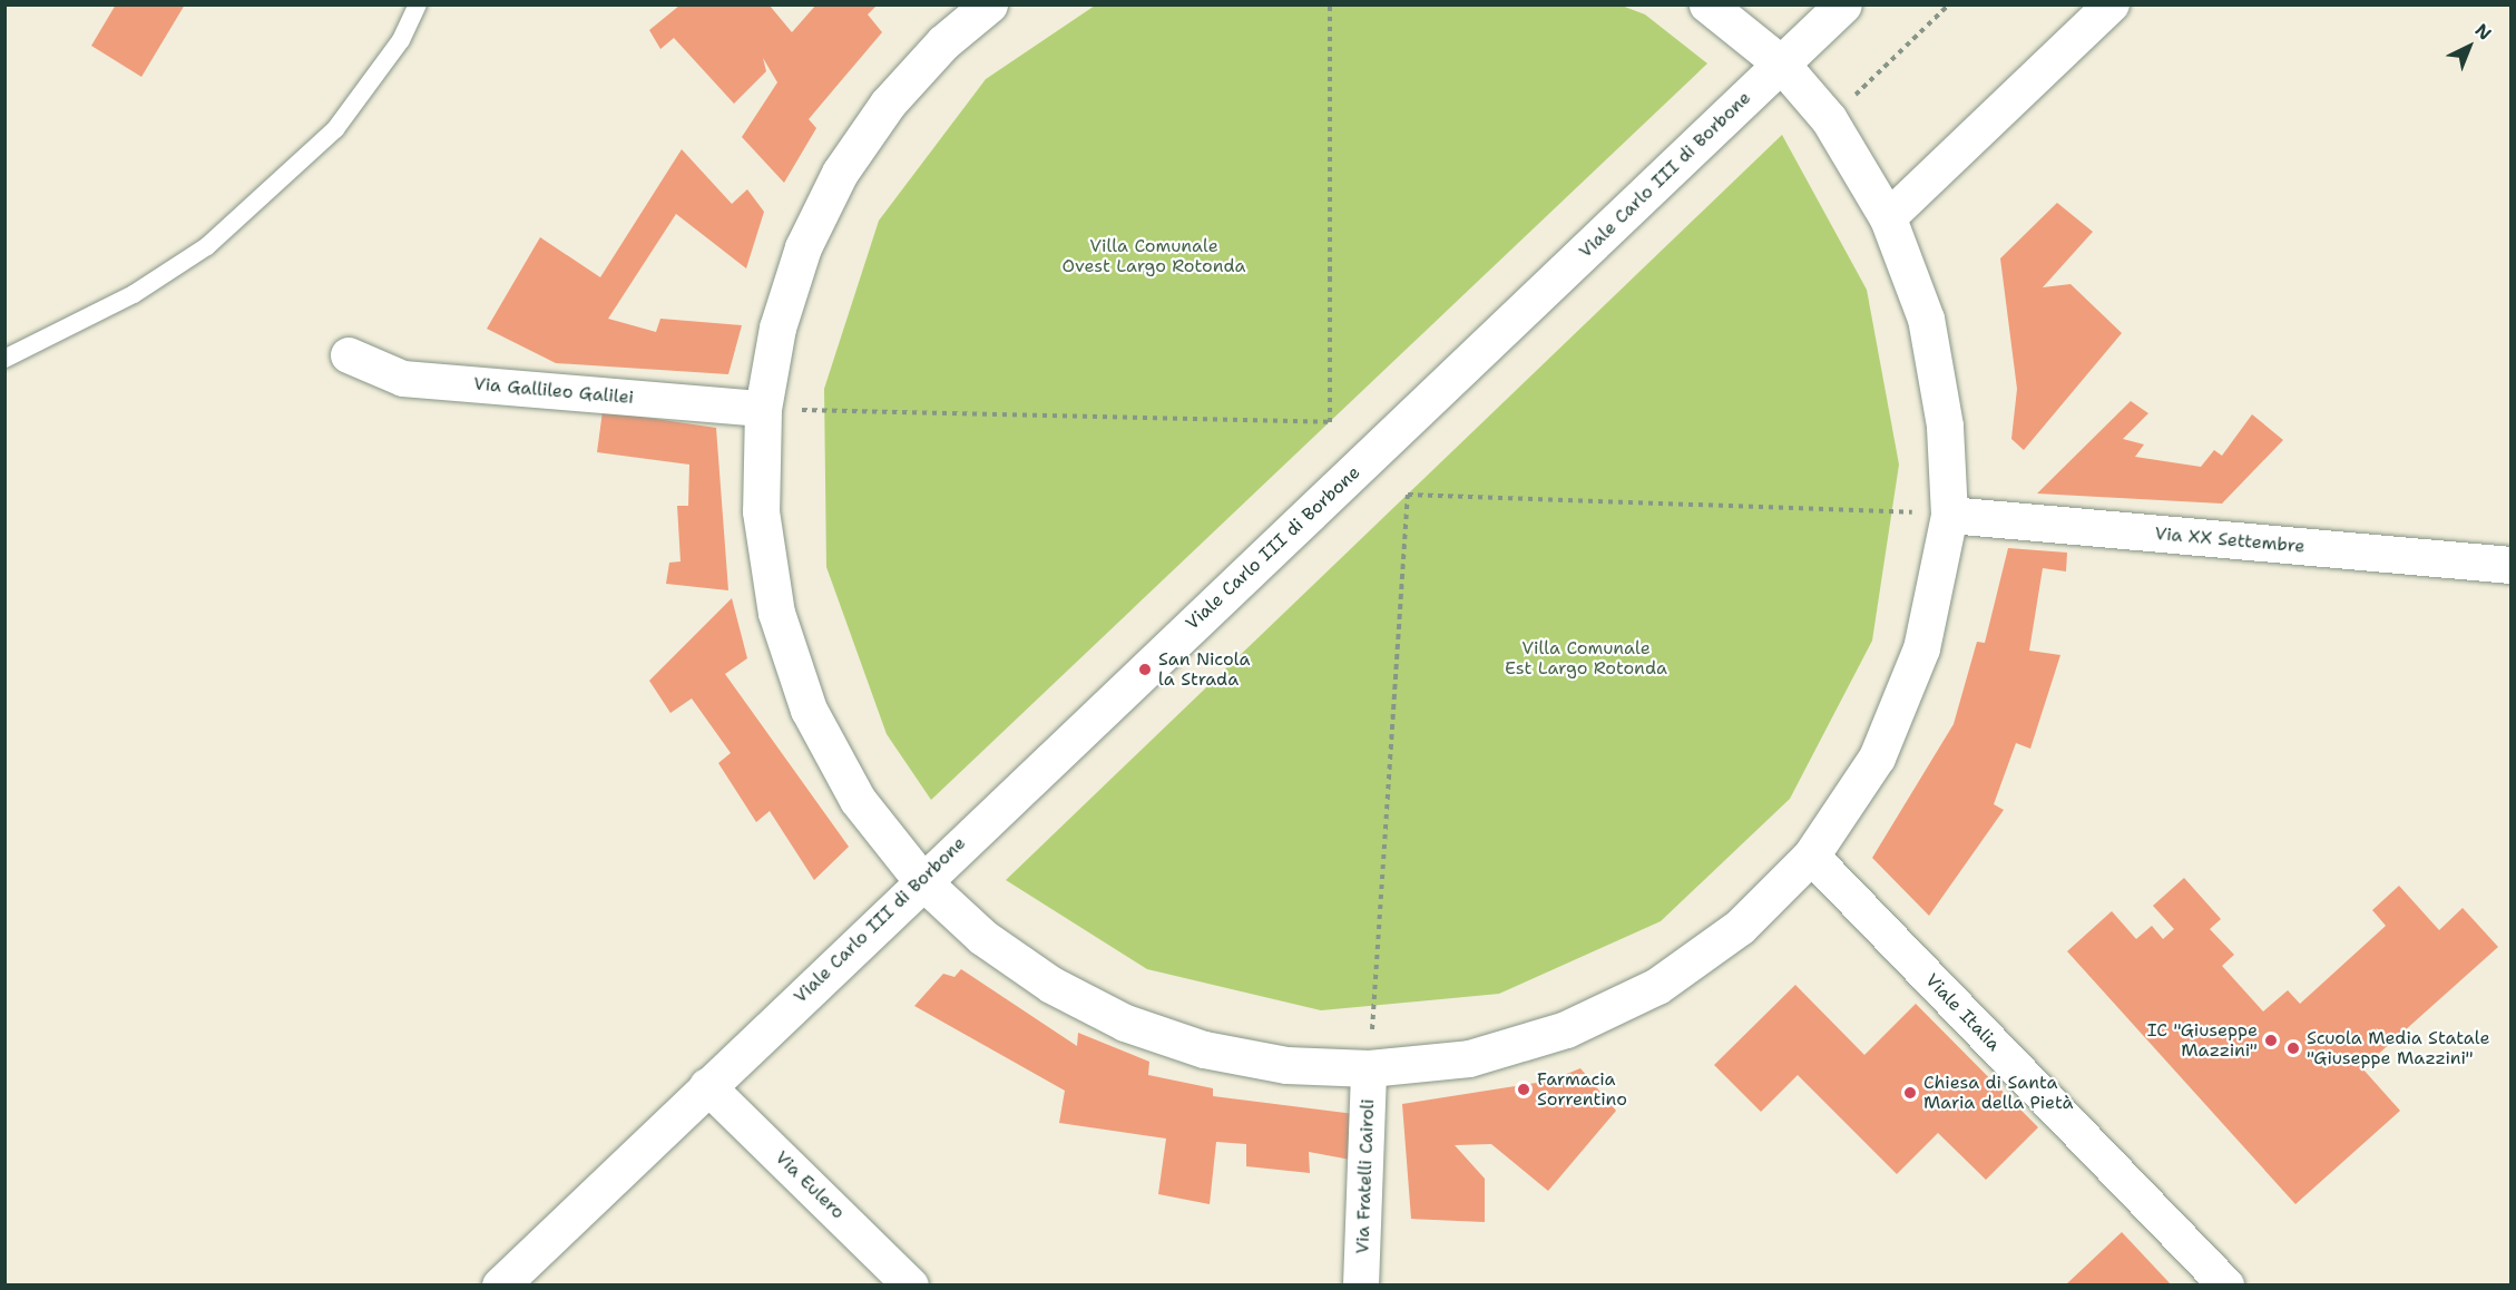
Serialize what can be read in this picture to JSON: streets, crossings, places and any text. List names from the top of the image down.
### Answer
{
  "streets": {
    "street": [
      "Viale Carlo III di Borbone",
      "Via Gallileo Galilei",
      "Via XX Settembre",
      "Viale Italia",
      "Via Fratelli Cairoli",
      "Via Eulero"
    ]
  },
  "crossings": [
    ["Viale Carlo III di Borbone", "Via Eulero"]
  ],
  "parks": ["Villa Comunale Ovest Largo Rotonda", "Villa Comunale Est Largo Rotonda"],
  "places": [
    "San Nicola la Strada",
    "IC \"Giuseppe Mazzini\"",
    "Scuola Media Statale \"Giuseppe Mazzini\"",
    "Farmacia Sorrentino",
    "Chiesa di Santa Maria della Pietà"
  ],
  "north": "top right"
}
